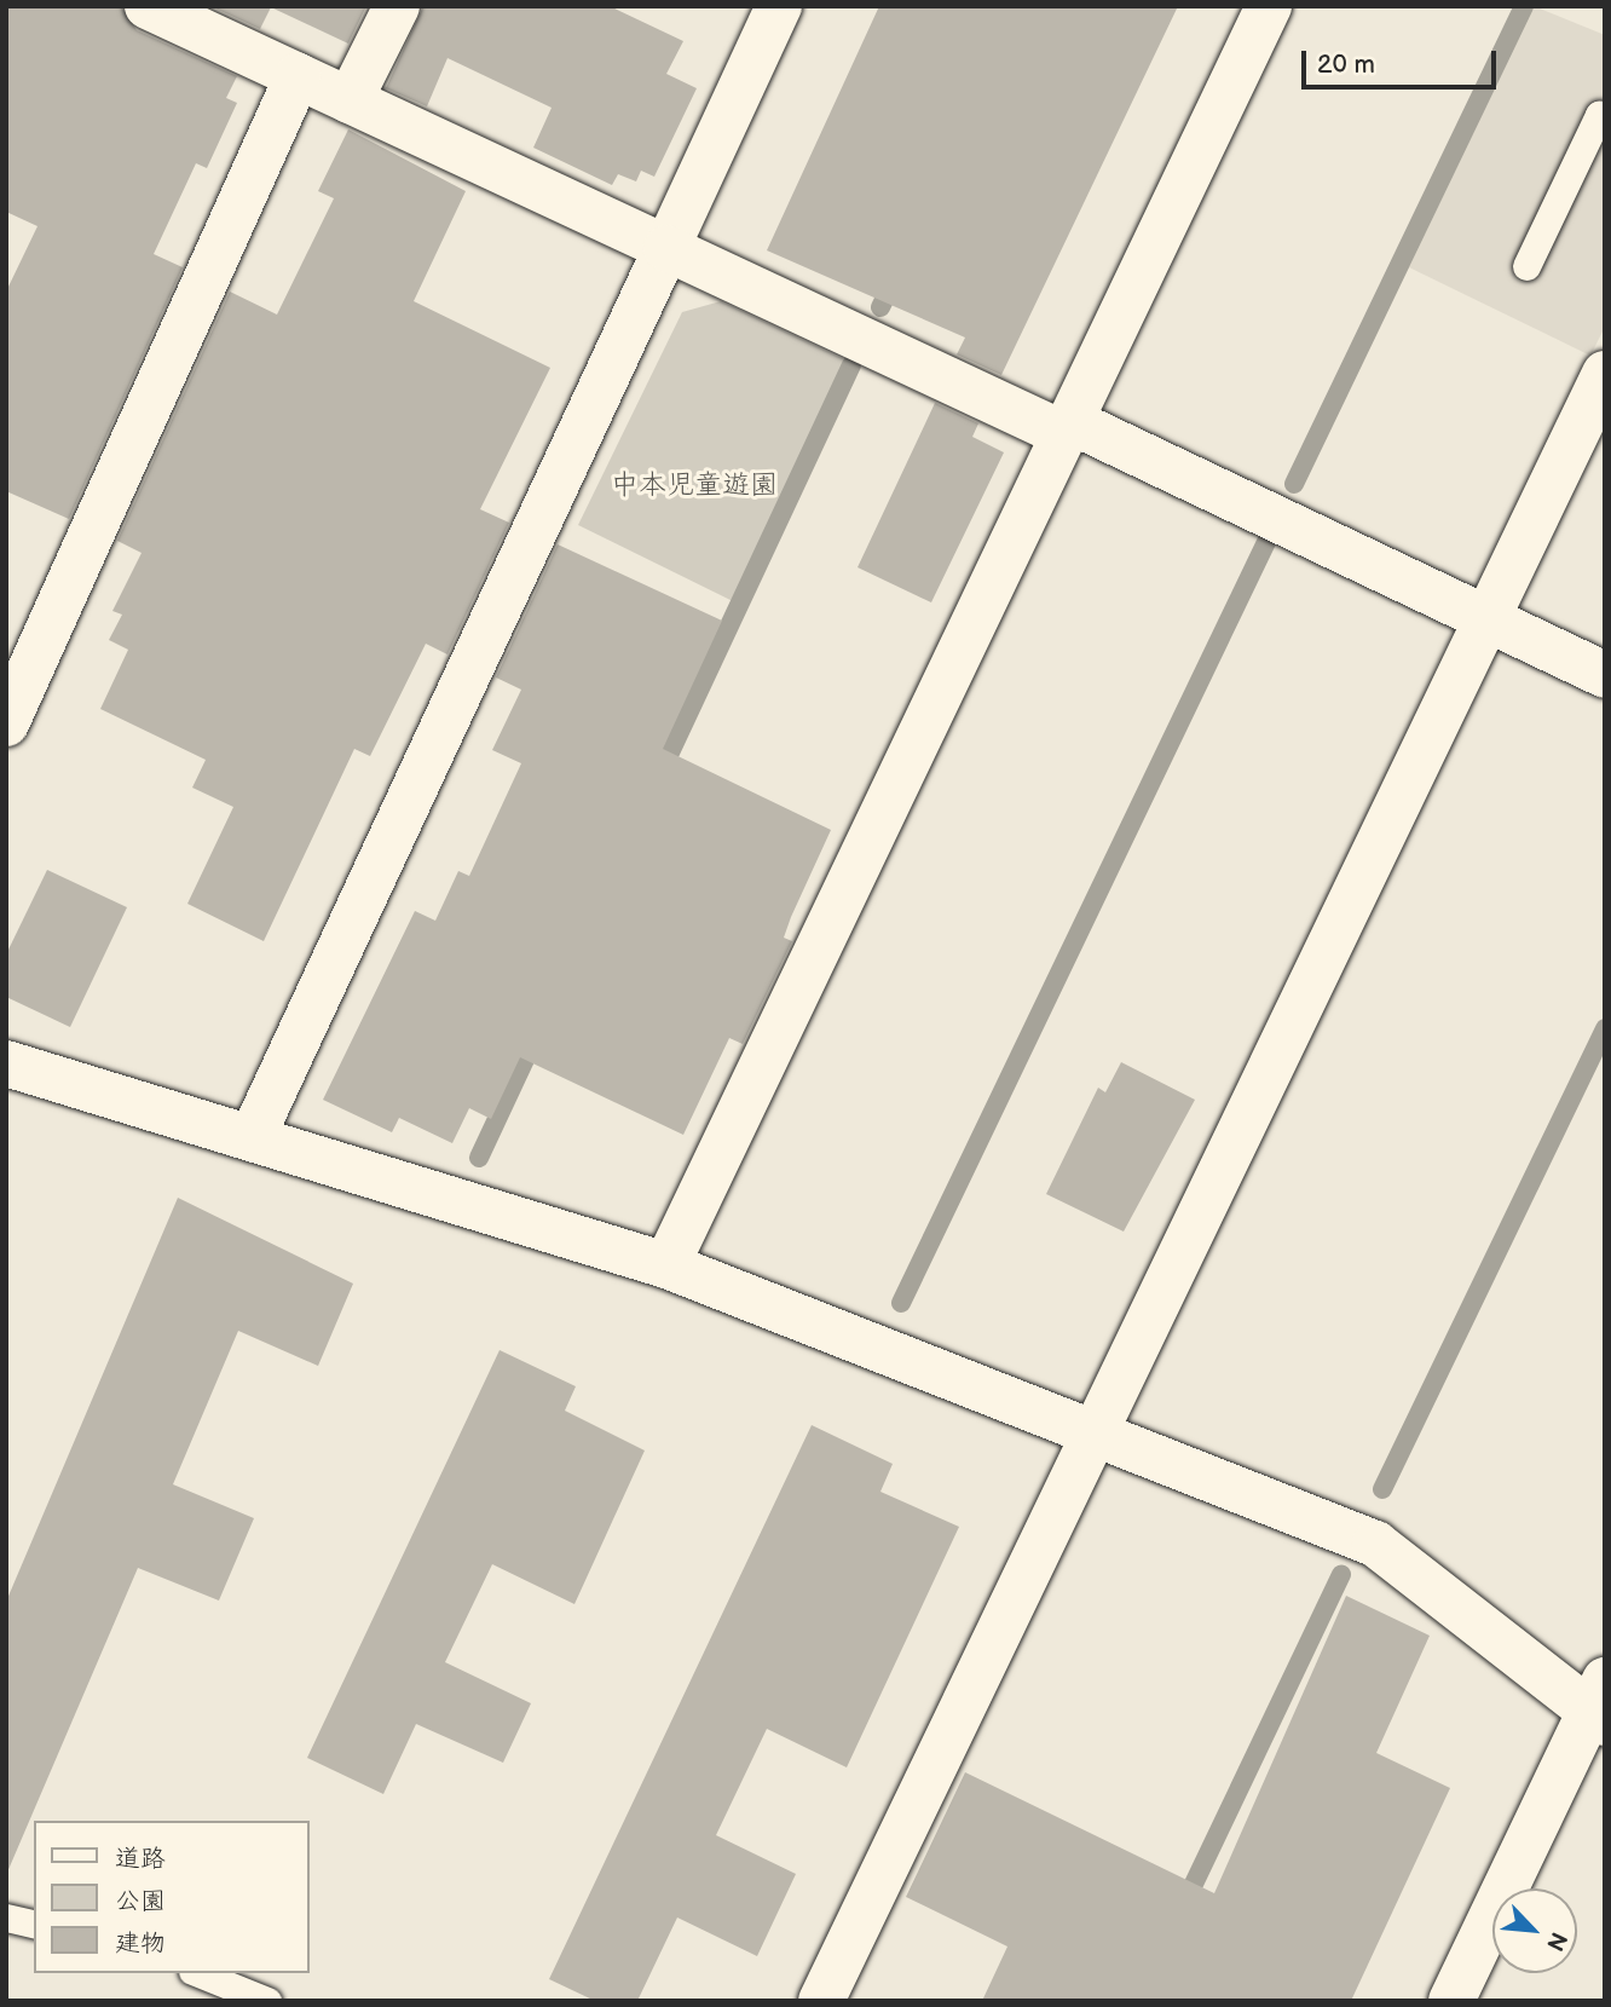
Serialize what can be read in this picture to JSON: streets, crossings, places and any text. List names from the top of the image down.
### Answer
{
  "parks": ["中本児童遊園"],
  "legend": ["道路", "公園", "建物"],
  "scale_bar": "20 m",
  "north": "bottom right"
}
